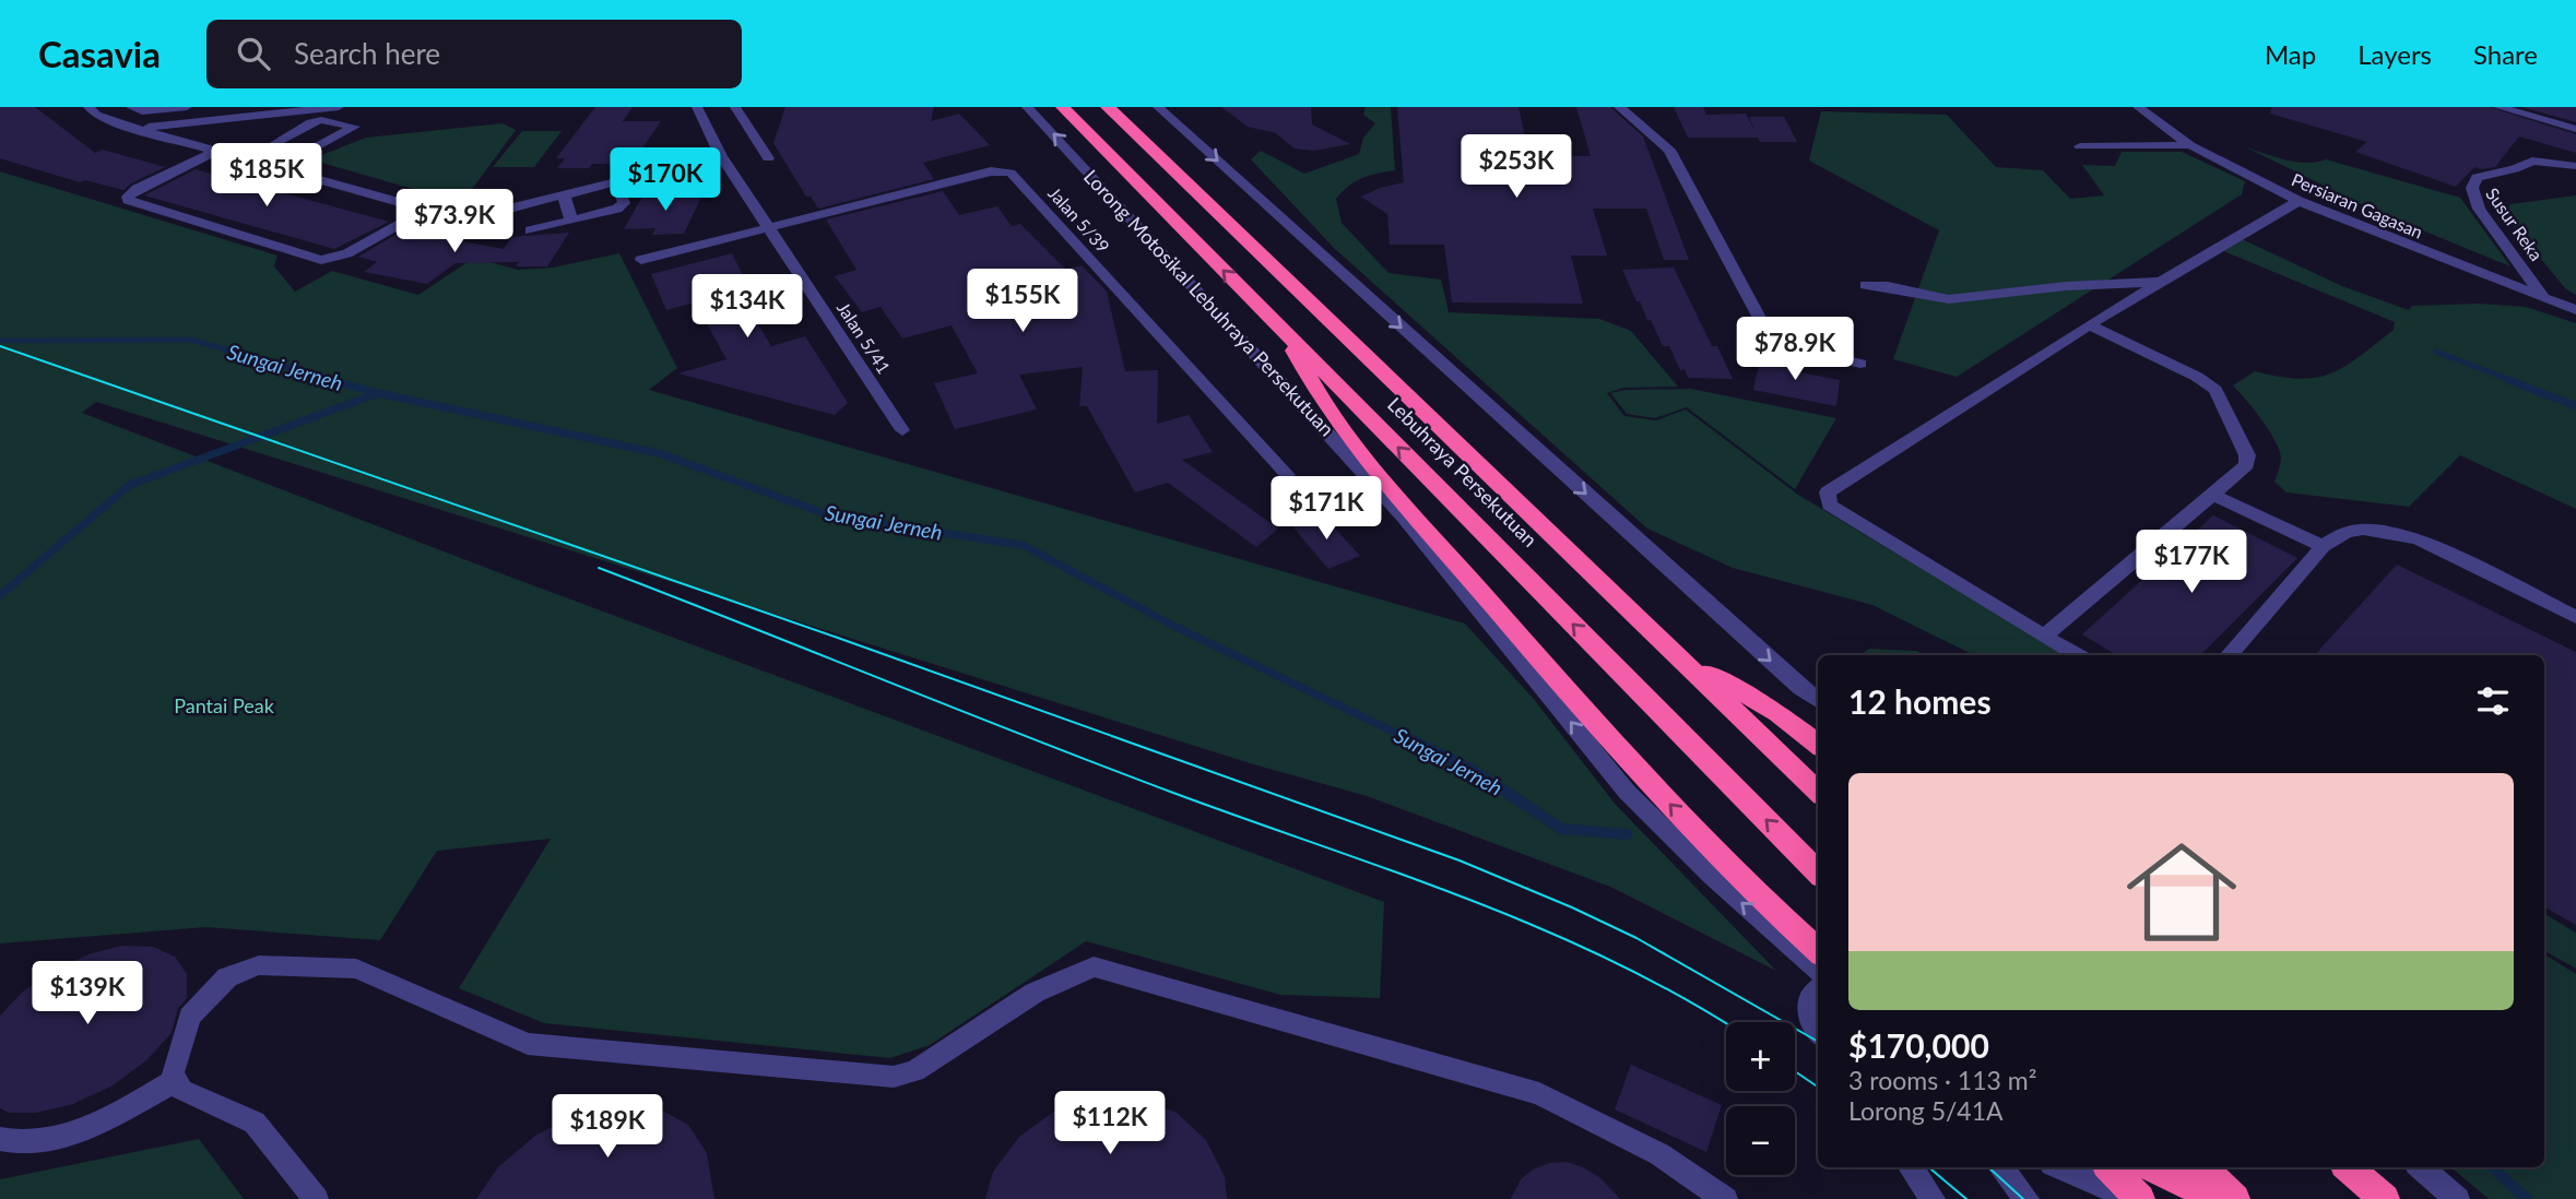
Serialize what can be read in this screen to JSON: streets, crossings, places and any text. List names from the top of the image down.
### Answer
{
  "streets": {
    "highway": ["Lebuhraya Persekutuan"],
    "street": [
      "Persiaran Gagasan",
      "Jalan 5/39",
      "Susur Reka",
      "Lorong Motosikal Lebuhraya Persekutuan",
      "Jalan 5/41"
    ]
  },
  "crossings": [
    ["Persiaran Gagasan", "Susur Reka"],
    ["Jalan 5/39", "Jalan 5/41"]
  ],
  "water": ["Sungai Jerneh"],
  "parks": ["Pantai Peak"],
  "page": {
    "header": "Casavia",
    "search": "Search here",
    "nav": ["Map", "Layers", "Share"],
    "price": [
      "$253K",
      "$185K",
      "$170K",
      "$73.9K",
      "$155K",
      "$134K",
      "$78.9K",
      "$171K",
      "$177K",
      "$139K",
      "$112K",
      "$189K"
    ],
    "heading": "12 homes",
    "list": [
      {
        "name": "$170,000",
        "note": "3 rooms · 113 m² · Lorong 5/41A"
      }
    ],
    "map_buttons": ["+", "−"]
  }
}
